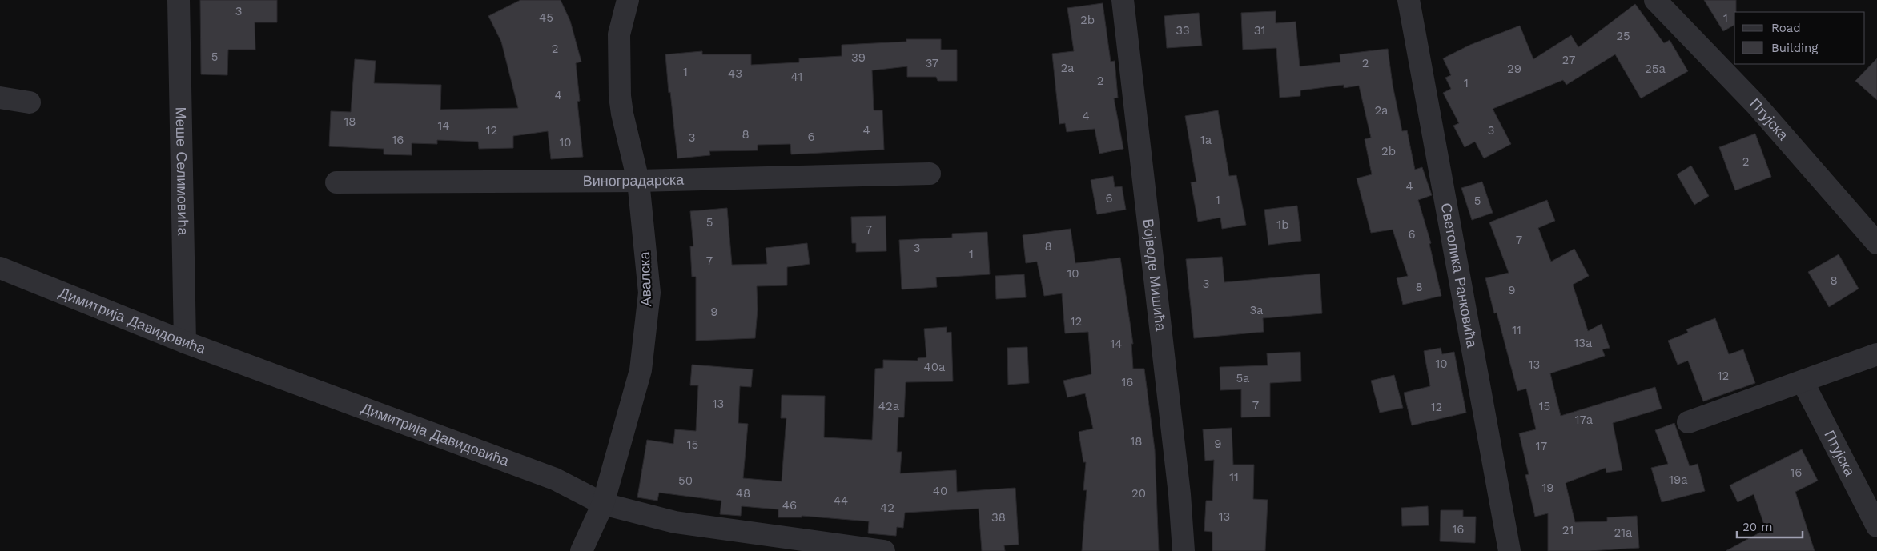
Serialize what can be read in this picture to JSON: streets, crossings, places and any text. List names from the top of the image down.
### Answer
{
  "streets": {
    "street": [
      "Птујска",
      "Меше Селимовића",
      "Виноградарска",
      "Војводе Мишића",
      "Светолика Ранковића",
      "Авалска",
      "Димитрија Давидовића"
    ]
  },
  "crossings": [
    ["Меше Селимовића", "Димитрија Давидовића"],
    ["Виноградарска", "Авалска"],
    ["Авалска", "Димитрија Давидовића"]
  ],
  "house_numbers": [
    "3",
    "45",
    "1",
    "2b",
    "33",
    "31",
    "25",
    "2",
    "5",
    "39",
    "27",
    "37",
    "2",
    "2a",
    "29",
    "25a",
    "1",
    "43",
    "41",
    "2",
    "1",
    "4",
    "2a",
    "4",
    "18",
    "14",
    "12",
    "4",
    "3",
    "8",
    "6",
    "3",
    "16",
    "1a",
    "10",
    "2b",
    "2",
    "4",
    "6",
    "1",
    "5",
    "5",
    "1b",
    "7",
    "6",
    "7",
    "8",
    "3",
    "1",
    "7",
    "10",
    "8",
    "3",
    "8",
    "9",
    "3a",
    "9",
    "12",
    "11",
    "13a",
    "14",
    "10",
    "13",
    "40a",
    "12",
    "5a",
    "16",
    "13",
    "7",
    "42a",
    "15",
    "12",
    "17a",
    "18",
    "9",
    "15",
    "17",
    "16",
    "11",
    "19a",
    "50",
    "19",
    "40",
    "48",
    "20",
    "44",
    "46",
    "42",
    "13",
    "38",
    "16",
    "21",
    "21a"
  ],
  "legend": ["Road", "Building"],
  "scale_bar": "20 m"
}
